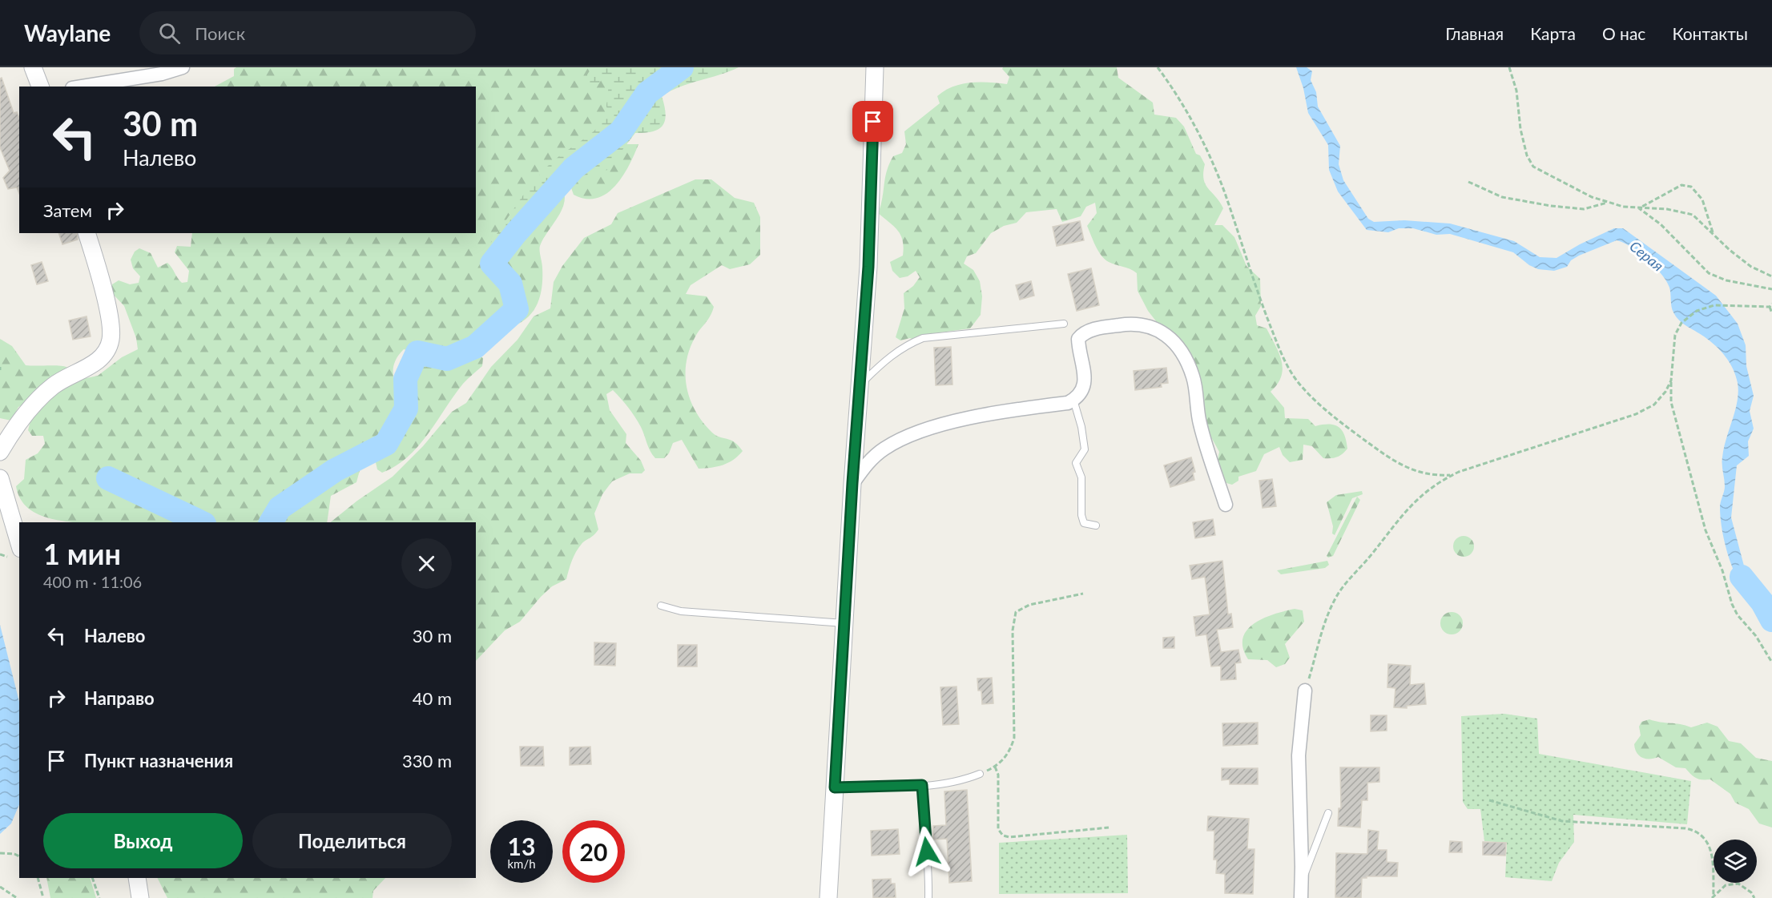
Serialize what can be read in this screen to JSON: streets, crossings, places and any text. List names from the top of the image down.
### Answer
{
  "water": ["Серая"],
  "page": {
    "header": "Waylane",
    "search": "Поиск",
    "nav": [
      "Главная",
      "Карта",
      "О нас",
      "Контакты"
    ],
    "turn": ["30 m", "Налево"],
    "then": "Затем",
    "heading": ["1 мин", "400 m · 11:06"],
    "list": [
      {
        "name": "Налево",
        "value": "30 m"
      },
      {
        "name": "Направо",
        "value": "40 m"
      },
      {
        "name": "Пункт назначения",
        "value": "330 m"
      }
    ],
    "buttons": ["Выход", "Поделиться"],
    "speed": "13 km/h",
    "limit": "20"
  }
}
